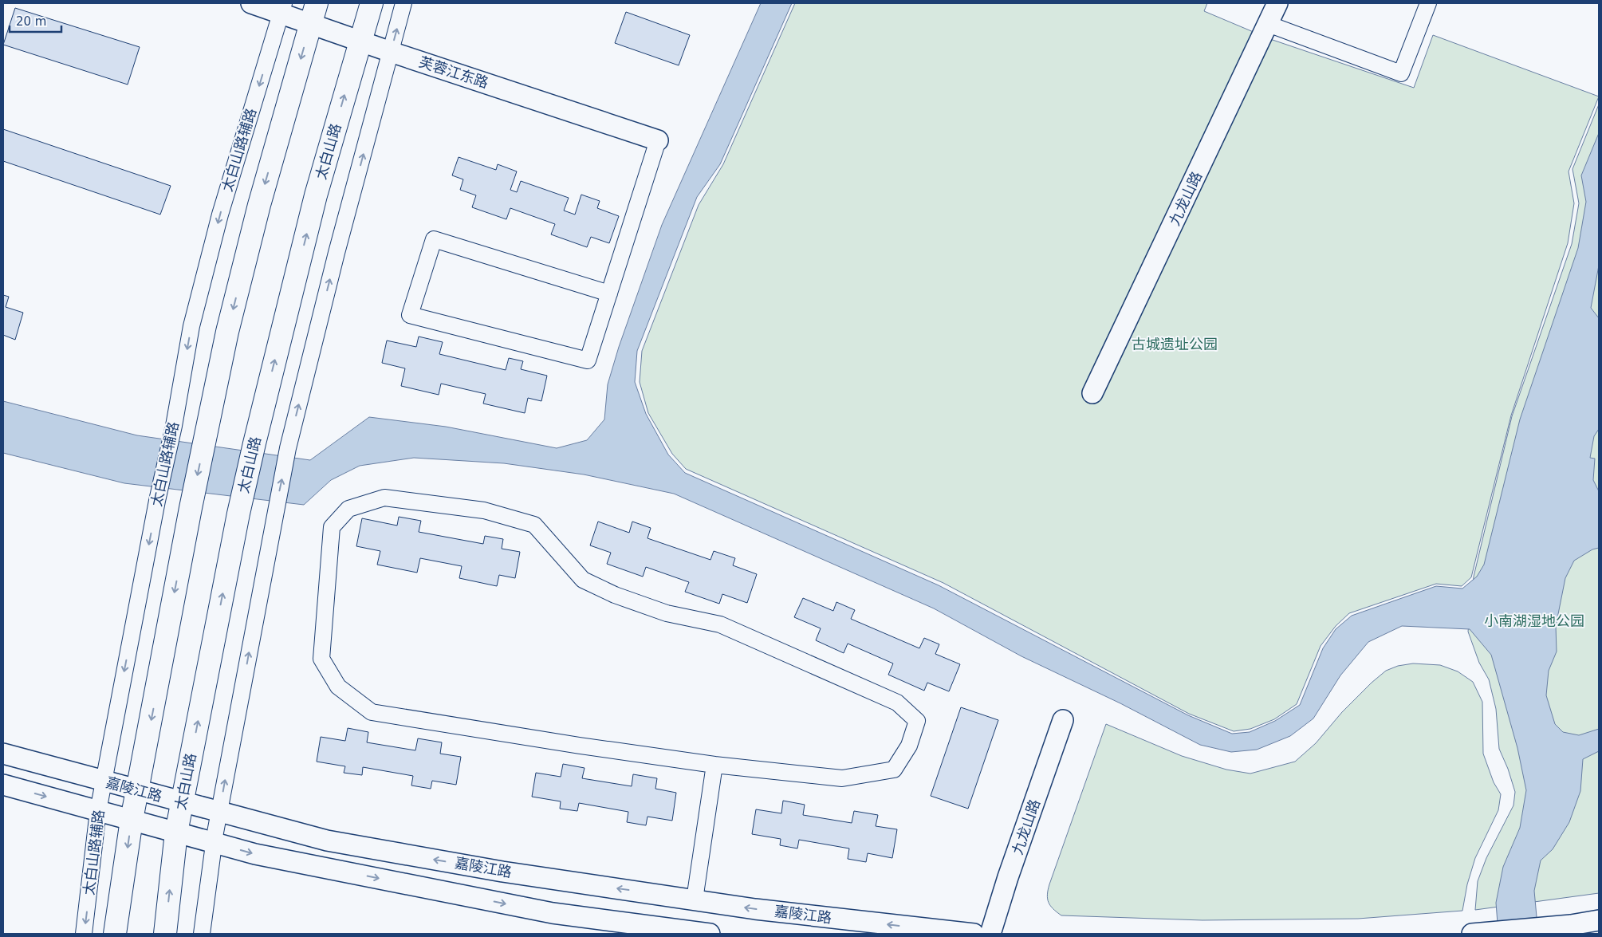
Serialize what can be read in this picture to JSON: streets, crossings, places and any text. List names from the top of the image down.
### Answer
{
  "streets": {
    "main road": ["太白山路"],
    "street": [
      "芙蓉江东路",
      "太白山路辅路",
      "九龙山路",
      "嘉陵江路"
    ]
  },
  "crossings": [
    ["芙蓉江东路", "太白山路辅路"],
    ["芙蓉江东路", "太白山路"],
    ["太白山路辅路", "嘉陵江路"],
    ["太白山路", "嘉陵江路"]
  ],
  "parks": ["古城遗址公园", "小南湖湿地公园"],
  "scale_bar": "20 m"
}
